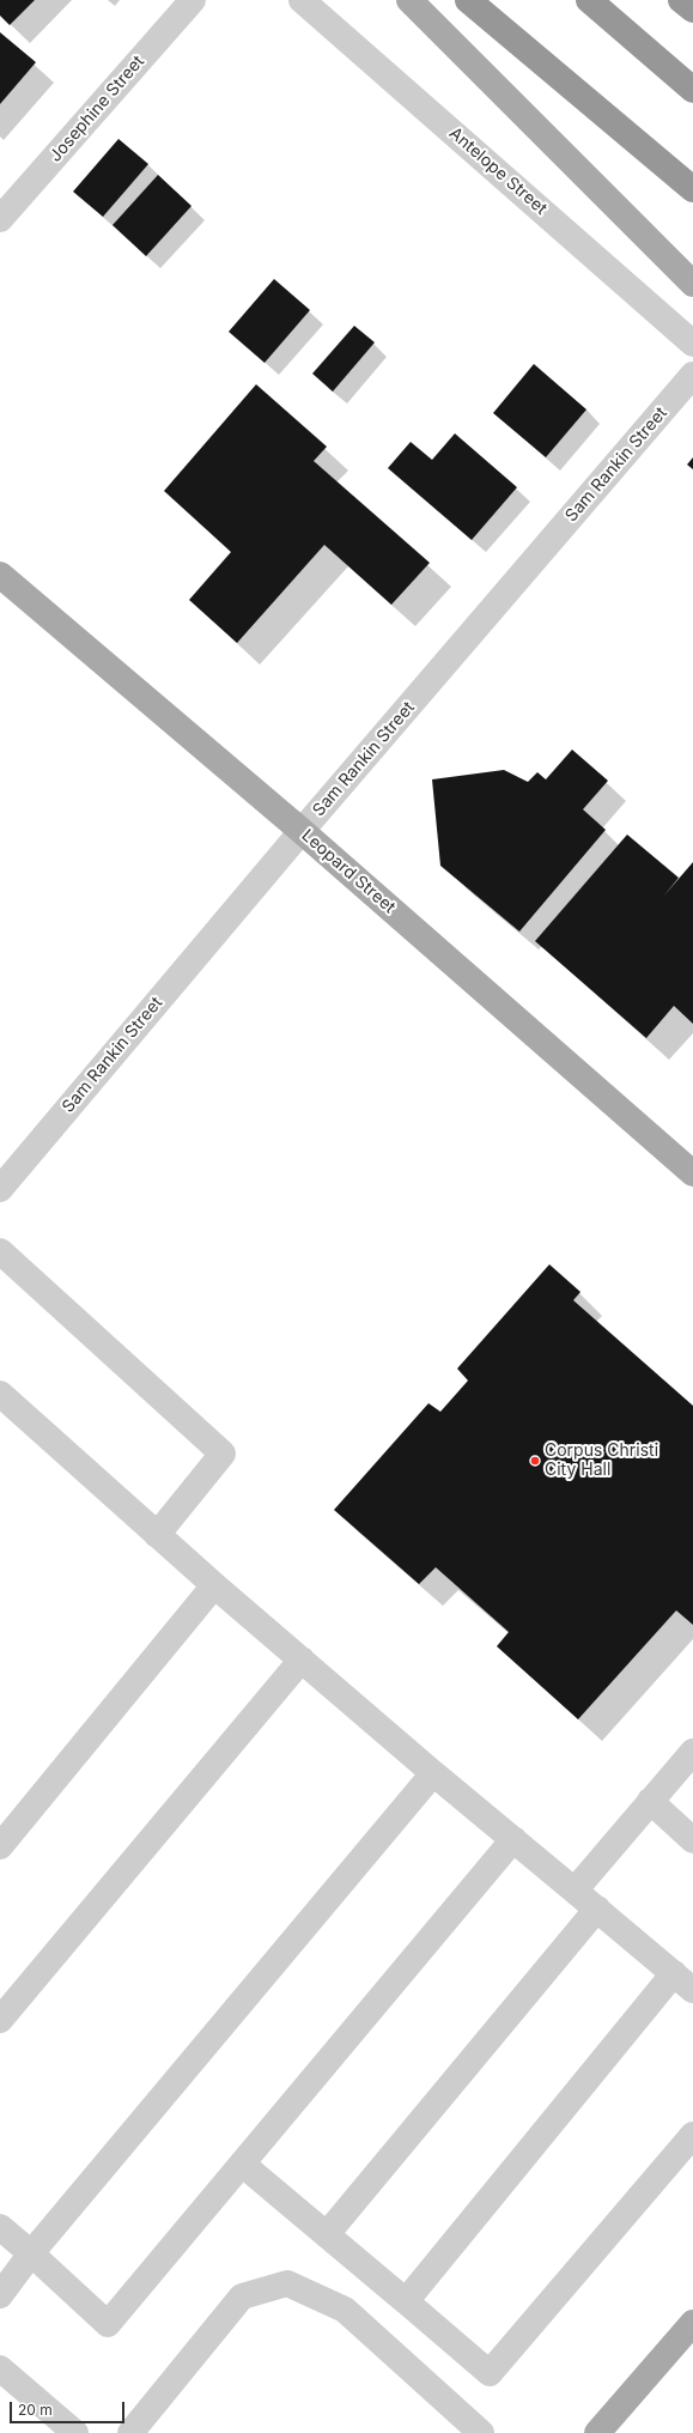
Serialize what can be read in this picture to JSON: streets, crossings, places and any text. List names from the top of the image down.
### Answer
{
  "streets": {
    "main road": ["Leopard Street"],
    "street": ["Josephine Street", "Antelope Street", "Sam Rankin Street"]
  },
  "crossings": [
    ["Sam Rankin Street", "Leopard Street"]
  ],
  "places": ["Corpus Christi City Hall"],
  "scale_bar": "20 m"
}
